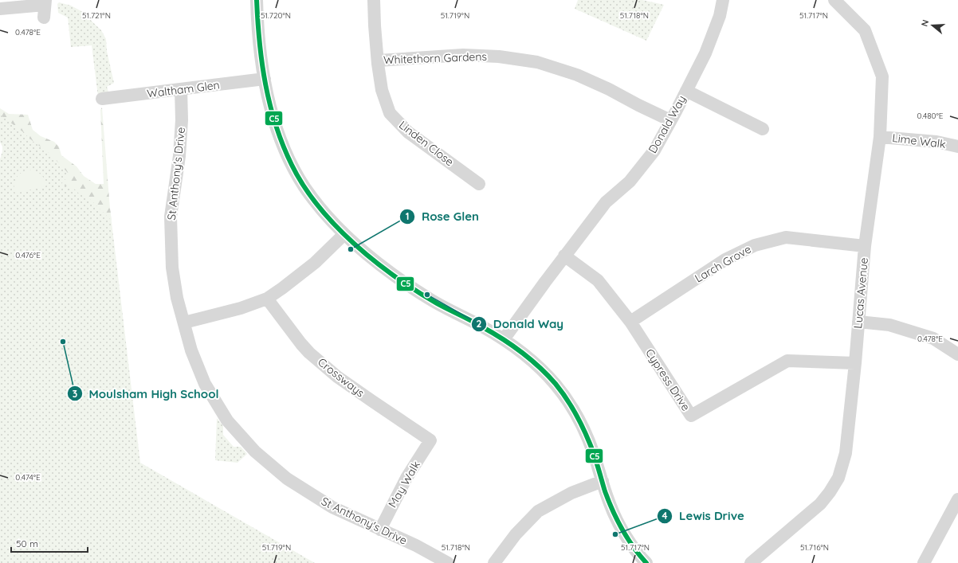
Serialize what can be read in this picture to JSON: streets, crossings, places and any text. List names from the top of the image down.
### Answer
{
  "streets": {
    "street": [
      "Whitethorn Gardens",
      "Waltham Glen",
      "Donald Way",
      "Lime Walk",
      "Linden Close",
      "St Anthony's Drive",
      "Larch Grove",
      "Lucas Avenue",
      "Crossways",
      "Cypress Drive",
      "May Walk"
    ]
  },
  "crossings": [
    ["Whitethorn Gardens", "Donald Way"],
    ["Whitethorn Gardens", "Linden Close"],
    ["Waltham Glen", "St Anthony's Drive"],
    ["Donald Way", "Cypress Drive"],
    ["Lime Walk", "Lucas Avenue"],
    ["St Anthony's Drive", "May Walk"],
    ["Larch Grove", "Lucas Avenue"],
    ["Larch Grove", "Cypress Drive"],
    ["Lucas Avenue", "Cypress Drive"],
    ["Crossways", "May Walk"]
  ],
  "places": [
    "Rose Glen",
    "Donald Way",
    "Moulsham High School",
    "Lewis Drive"
  ],
  "lines": ["transit line C5"],
  "scale_bar": "50 m",
  "north": "left",
  "coordinates": [
    "51.721°N",
    "51.720°N",
    "51.719°N",
    "51.718°N",
    "51.717°N",
    "0.478°E",
    "0.480°E",
    "0.476°E",
    "0.474°E",
    "51.716°N"
  ]
}
